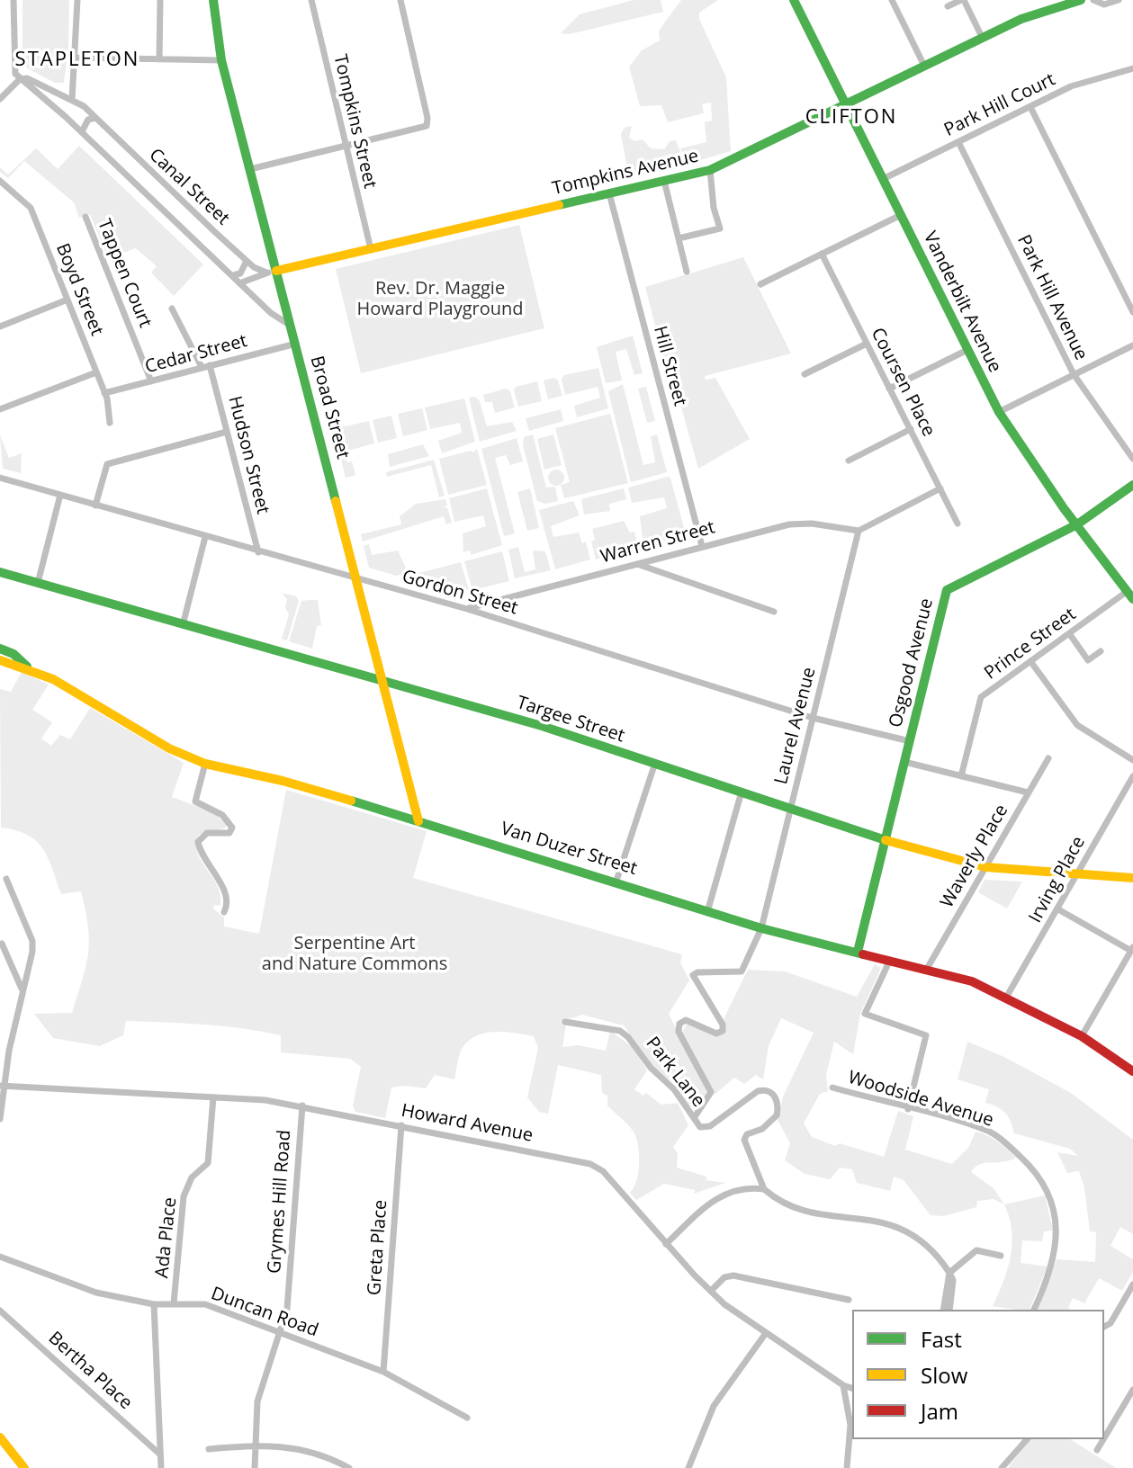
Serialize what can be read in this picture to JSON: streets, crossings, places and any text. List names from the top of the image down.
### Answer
{
  "streets": {
    "street": [
      "Park Hill Court",
      "Tompkins Street",
      "Tompkins Avenue",
      "Canal Street",
      "Tappen Court",
      "Boyd Street",
      "Park Hill Avenue",
      "Vanderbilt Avenue",
      "Cedar Street",
      "Hill Street",
      "Coursen Place",
      "Broad Street",
      "Hudson Street",
      "Warren Street",
      "Gordon Street",
      "Prince Street",
      "Osgood Avenue",
      "Targee Street",
      "Laurel Avenue",
      "Van Duzer Street",
      "Waverly Place",
      "Irving Place",
      "Park Lane",
      "Woodside Avenue",
      "Howard Avenue",
      "Grymes Hill Road",
      "Ada Place",
      "Greta Place",
      "Duncan Road",
      "Bertha Place"
    ]
  },
  "crossings": [
    ["Park Hill Court", "Park Hill Avenue"],
    ["Park Hill Court", "Vanderbilt Avenue"],
    ["Tompkins Street", "Tompkins Avenue"],
    ["Tompkins Avenue", "Canal Street"],
    ["Tompkins Avenue", "Vanderbilt Avenue"],
    ["Tompkins Avenue", "Hill Street"],
    ["Tompkins Avenue", "Broad Street"],
    ["Canal Street", "Broad Street"],
    ["Tappen Court", "Cedar Street"],
    ["Boyd Street", "Cedar Street"],
    ["Vanderbilt Avenue", "Prince Street"],
    ["Vanderbilt Avenue", "Osgood Avenue"],
    ["Cedar Street", "Broad Street"],
    ["Cedar Street", "Hudson Street"],
    ["Hill Street", "Warren Street"],
    ["Broad Street", "Gordon Street"],
    ["Broad Street", "Targee Street"],
    ["Broad Street", "Van Duzer Street"],
    ["Hudson Street", "Gordon Street"],
    ["Warren Street", "Gordon Street"],
    ["Warren Street", "Laurel Avenue"],
    ["Gordon Street", "Osgood Avenue"],
    ["Gordon Street", "Laurel Avenue"],
    ["Osgood Avenue", "Targee Street"],
    ["Osgood Avenue", "Van Duzer Street"],
    ["Targee Street", "Laurel Avenue"],
    ["Targee Street", "Waverly Place"],
    ["Targee Street", "Irving Place"],
    ["Laurel Avenue", "Van Duzer Street"],
    ["Laurel Avenue", "Park Lane"],
    ["Van Duzer Street", "Waverly Place"],
    ["Van Duzer Street", "Irving Place"],
    ["Howard Avenue", "Grymes Hill Road"],
    ["Howard Avenue", "Ada Place"],
    ["Howard Avenue", "Greta Place"],
    ["Grymes Hill Road", "Duncan Road"],
    ["Ada Place", "Duncan Road"],
    ["Greta Place", "Duncan Road"]
  ],
  "districts": ["STAPLETON", "CLIFTON"],
  "parks": ["Rev. Dr. Maggie Howard Playground", "Serpentine Art and Nature Commons"],
  "legend": ["Fast", "Slow", "Jam"]
}
